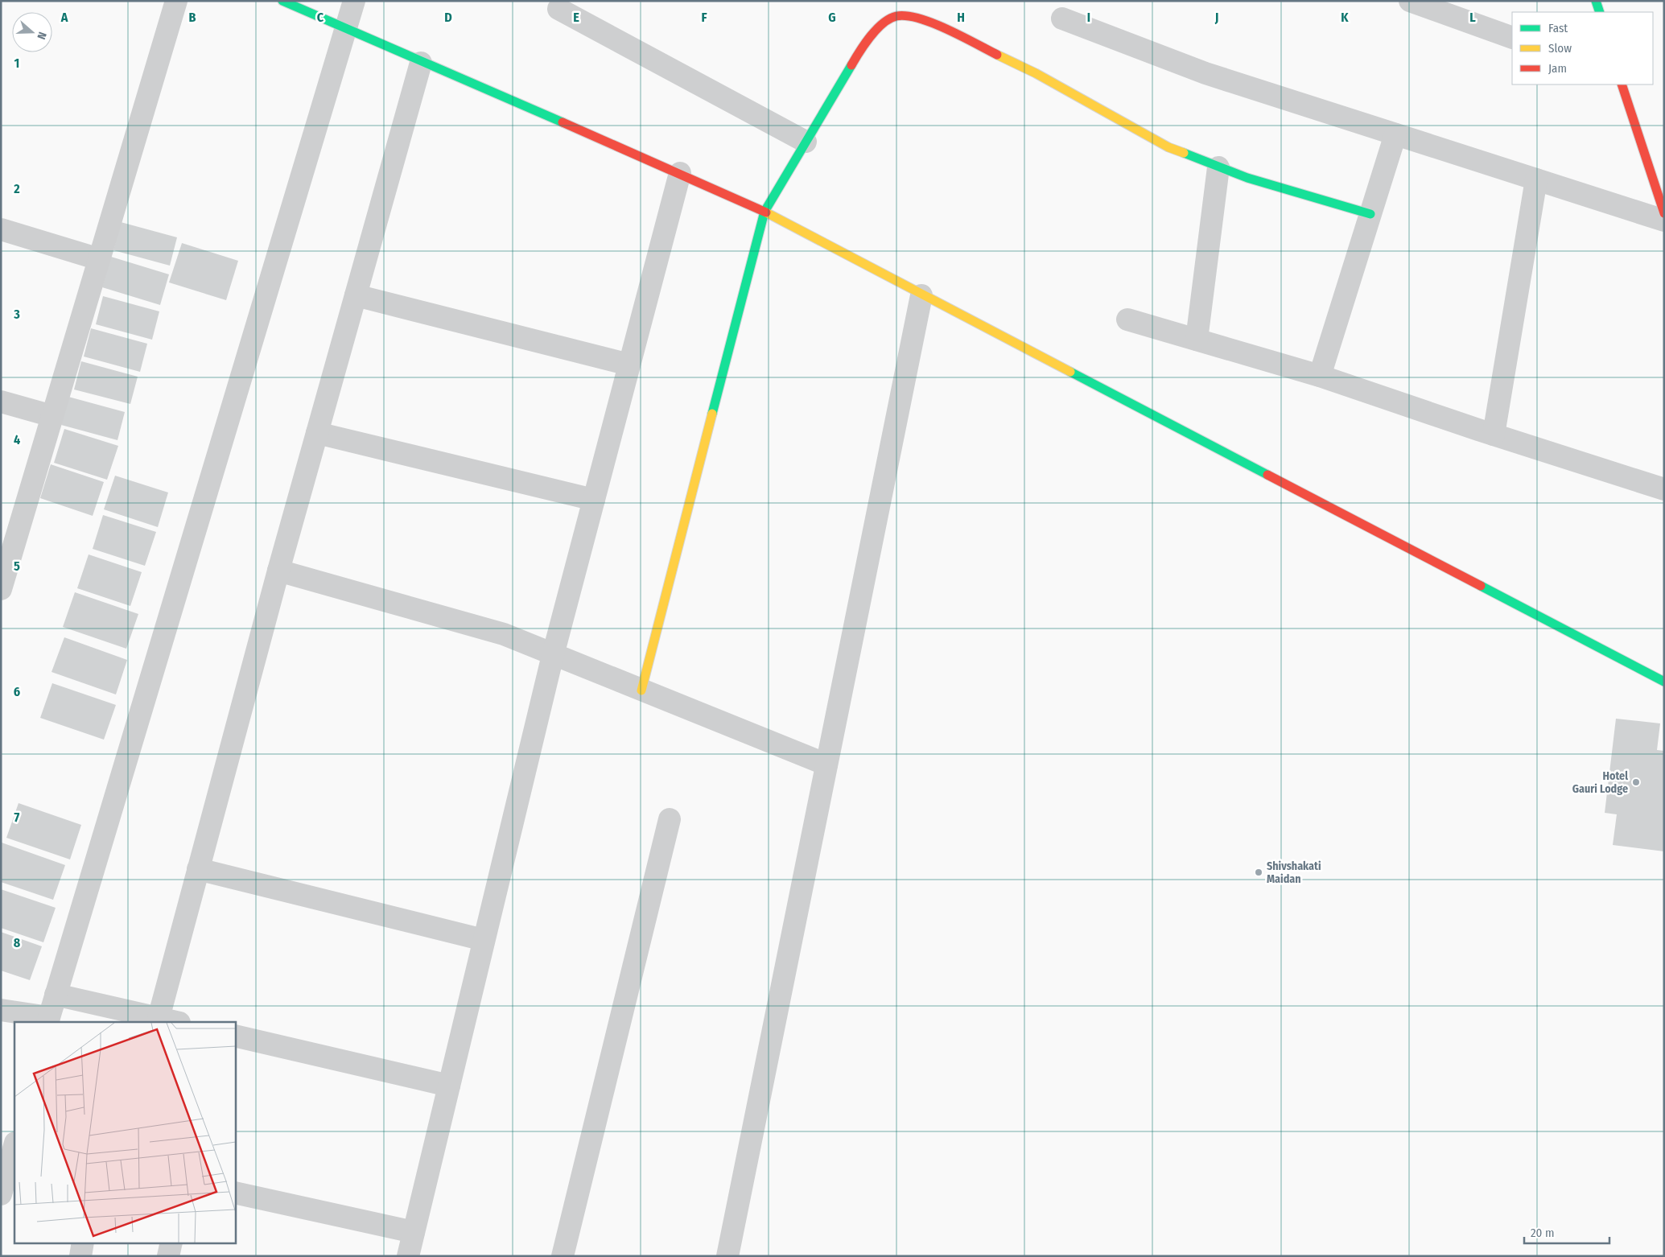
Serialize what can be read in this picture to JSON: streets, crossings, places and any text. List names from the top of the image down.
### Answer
{
  "places": ["Hotel Gauri Lodge", "Shivshakati Maidan"],
  "legend": ["Fast", "Slow", "Jam"],
  "scale_bar": "20 m",
  "north": "right",
  "grid": {
    "columns": [
      "A",
      "B",
      "C",
      "D",
      "E",
      "F",
      "G",
      "H",
      "I",
      "J",
      "K",
      "L"
    ],
    "rows": [
      "1",
      "2",
      "3",
      "4",
      "5",
      "6",
      "7",
      "8"
    ]
  }
}
